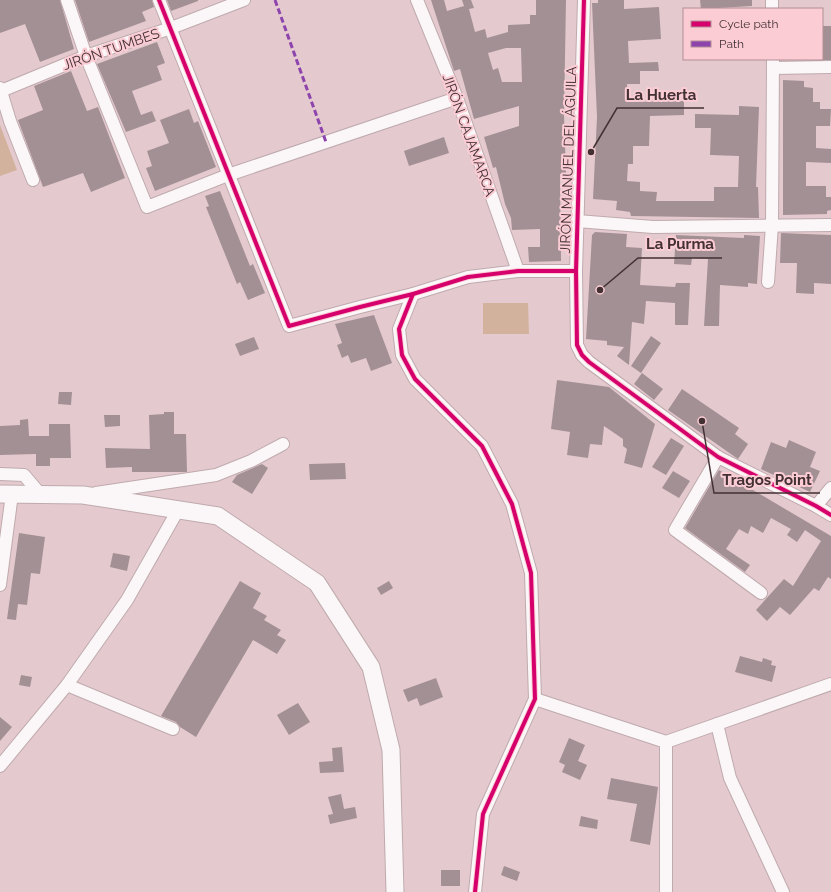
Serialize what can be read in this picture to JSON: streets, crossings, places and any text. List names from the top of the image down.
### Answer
{
  "streets": {
    "street": ["JIRÓN TUMBES", "JIRÓN CAJAMARCA", "JIRÓN MANUEL DEL ÁGUILA"]
  },
  "places": ["La Huerta", "La Purma", "Tragos Point"],
  "legend": ["Cycle path", "Path"]
}
